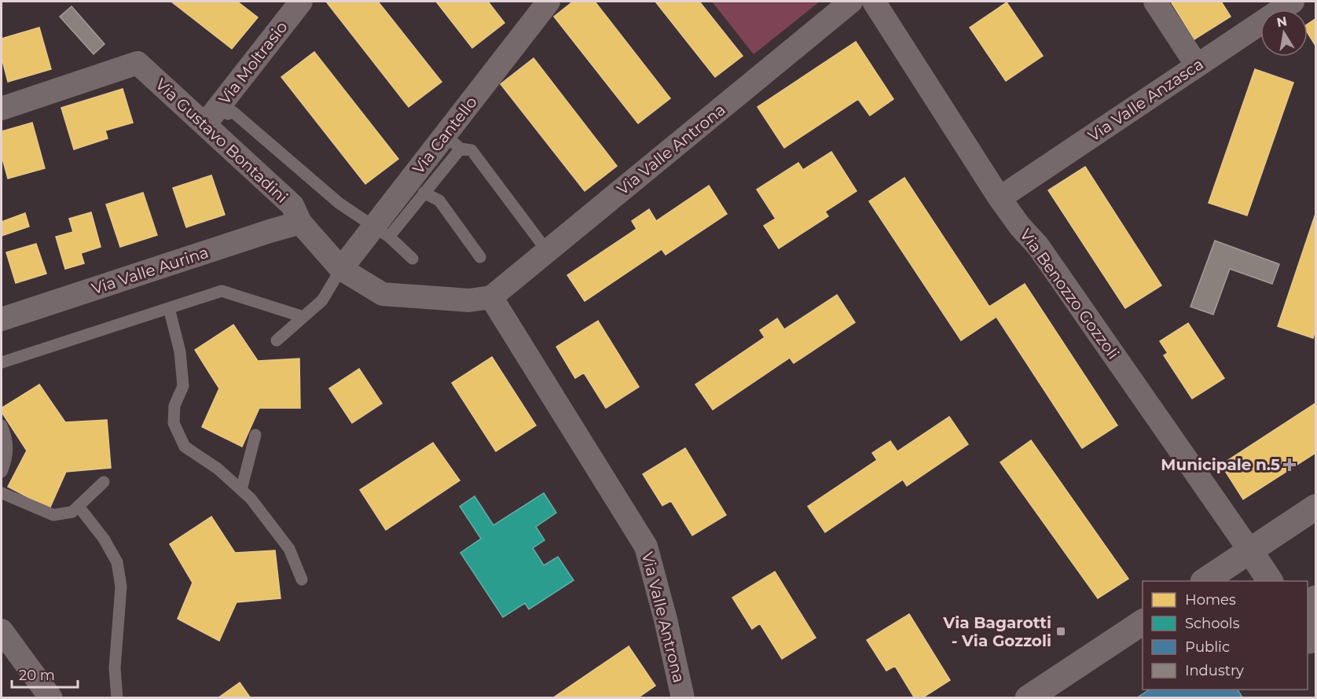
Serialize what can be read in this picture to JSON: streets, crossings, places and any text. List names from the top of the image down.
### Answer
{
  "streets": {
    "street": [
      "Via Moltrasio",
      "Via Valle Anzasca",
      "Via Cantello",
      "Via Gustavo Bontadini",
      "Via Valle Antrona",
      "Via Valle Aurina",
      "Via Benozzo Gozzoli"
    ]
  },
  "crossings": [
    ["Via Moltrasio", "Via Gustavo Bontadini"],
    ["Via Valle Anzasca", "Via Benozzo Gozzoli"],
    ["Via Gustavo Bontadini", "Via Valle Aurina"]
  ],
  "places": {
    "health": ["Municipale n.5"],
    "transit": ["Via Bagarotti - Via Gozzoli"]
  },
  "legend": [
    "Homes",
    "Schools",
    "Public",
    "Industry"
  ],
  "scale_bar": "20 m",
  "north": "top"
}
